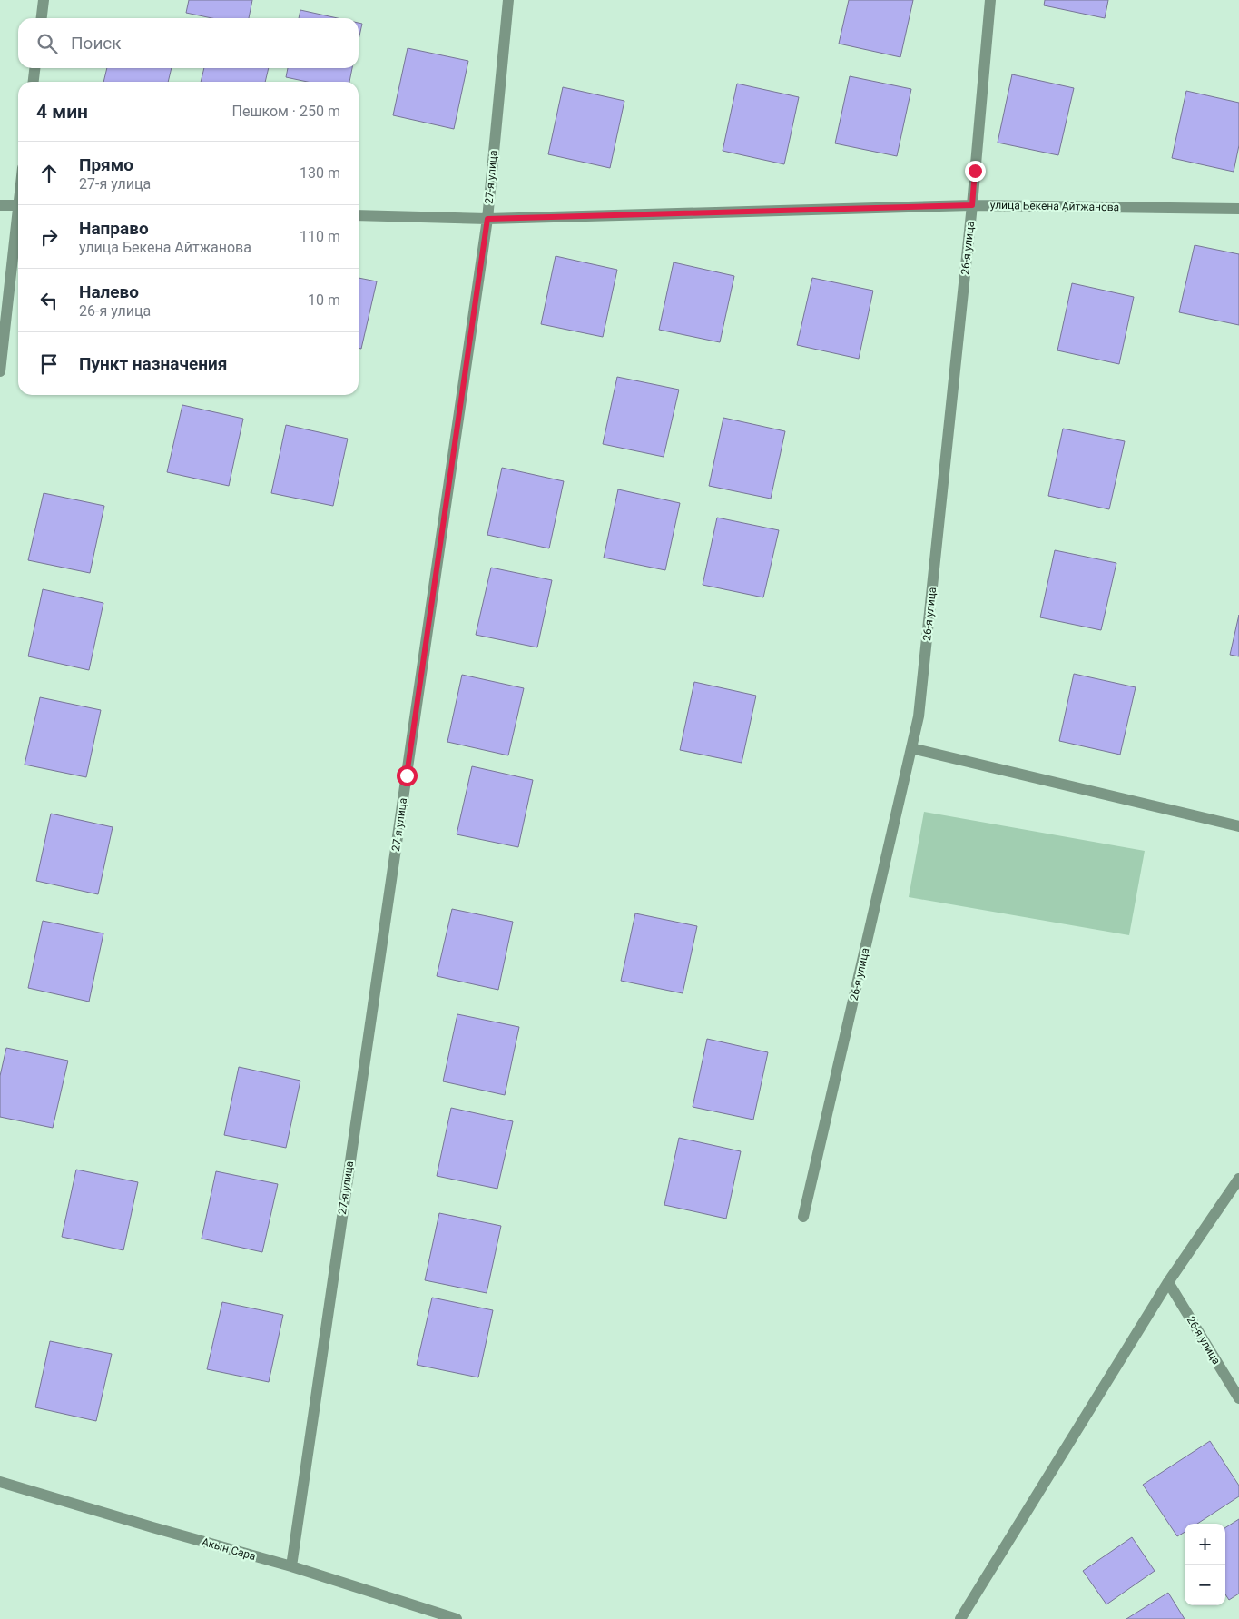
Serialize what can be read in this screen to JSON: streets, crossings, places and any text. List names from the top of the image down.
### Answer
{
  "streets": {
    "street": [
      "27-я улица",
      "улица Бекена Айтжанова",
      "26-я улица",
      "Акын Сара"
    ]
  },
  "crossings": [
    ["27-я улица", "улица Бекена Айтжанова"],
    ["27-я улица", "Акын Сара"],
    ["улица Бекена Айтжанова", "26-я улица"]
  ],
  "page": {
    "search": "Поиск",
    "heading": ["4 мин", "Пешком · 250 m"],
    "list": [
      ["Прямо", "27-я улица", "130 m"],
      ["Направо", "улица Бекена Айтжанова", "110 m"],
      ["Налево", "26-я улица", "10 m"],
      "Пункт назначения"
    ],
    "map_buttons": ["+", "−"]
  }
}
